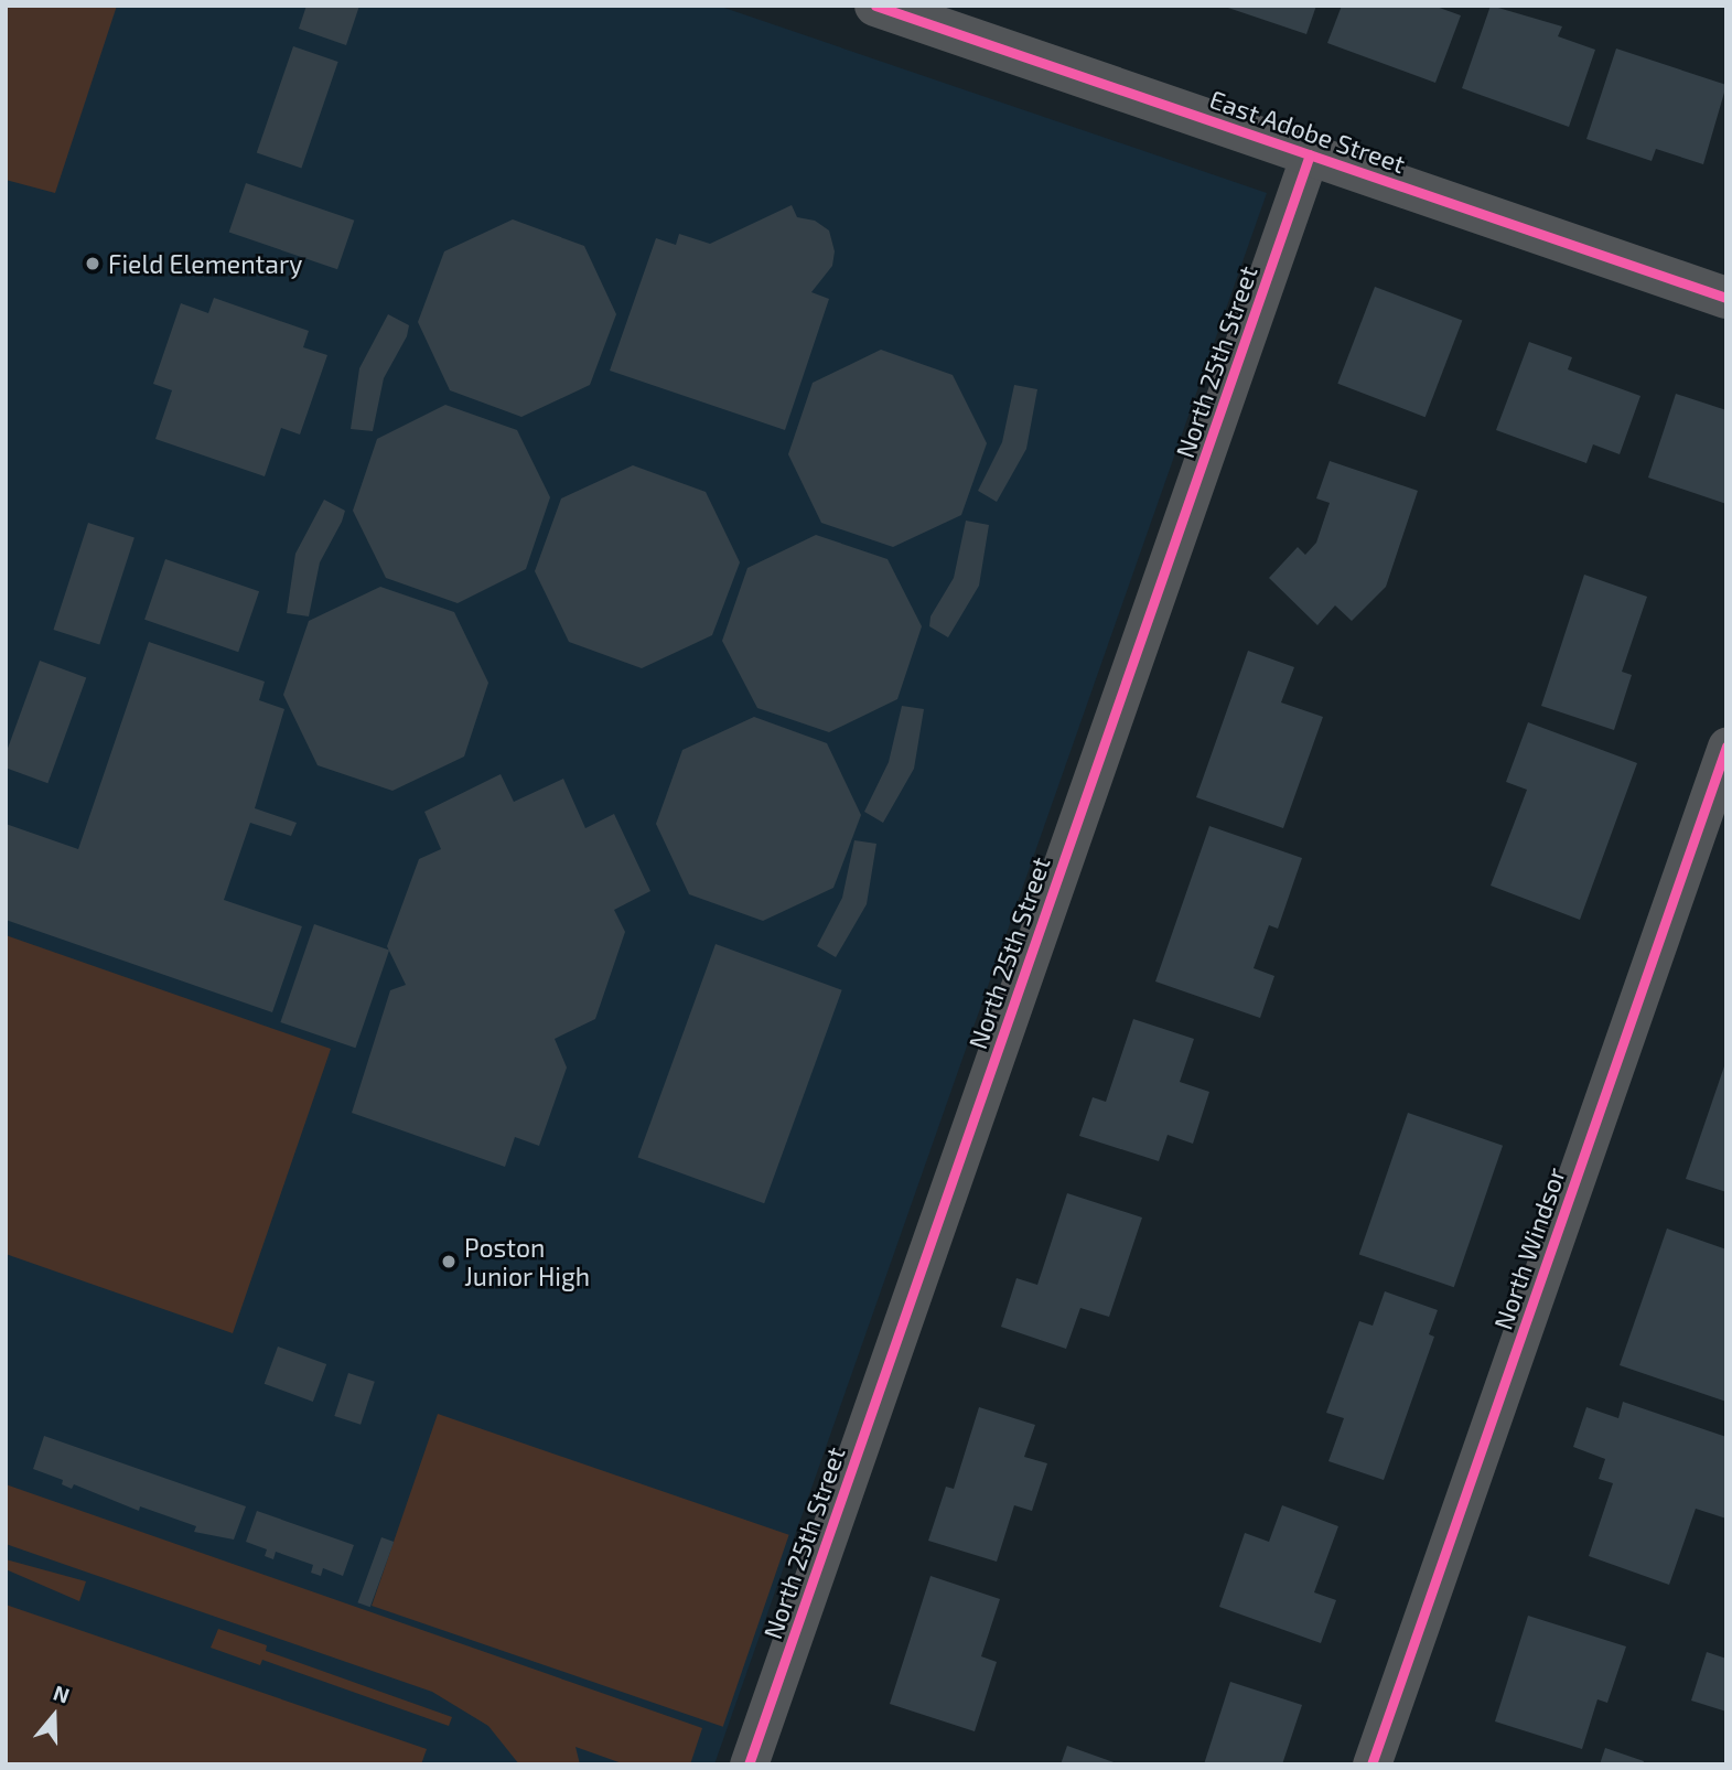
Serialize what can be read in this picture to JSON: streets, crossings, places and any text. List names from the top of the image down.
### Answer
{
  "streets": {
    "street": ["East Adobe Street", "North 25th Street", "North Windsor"]
  },
  "crossings": [
    ["East Adobe Street", "North 25th Street"]
  ],
  "places": ["Field Elementary", "Poston Junior High"],
  "north": "top"
}
